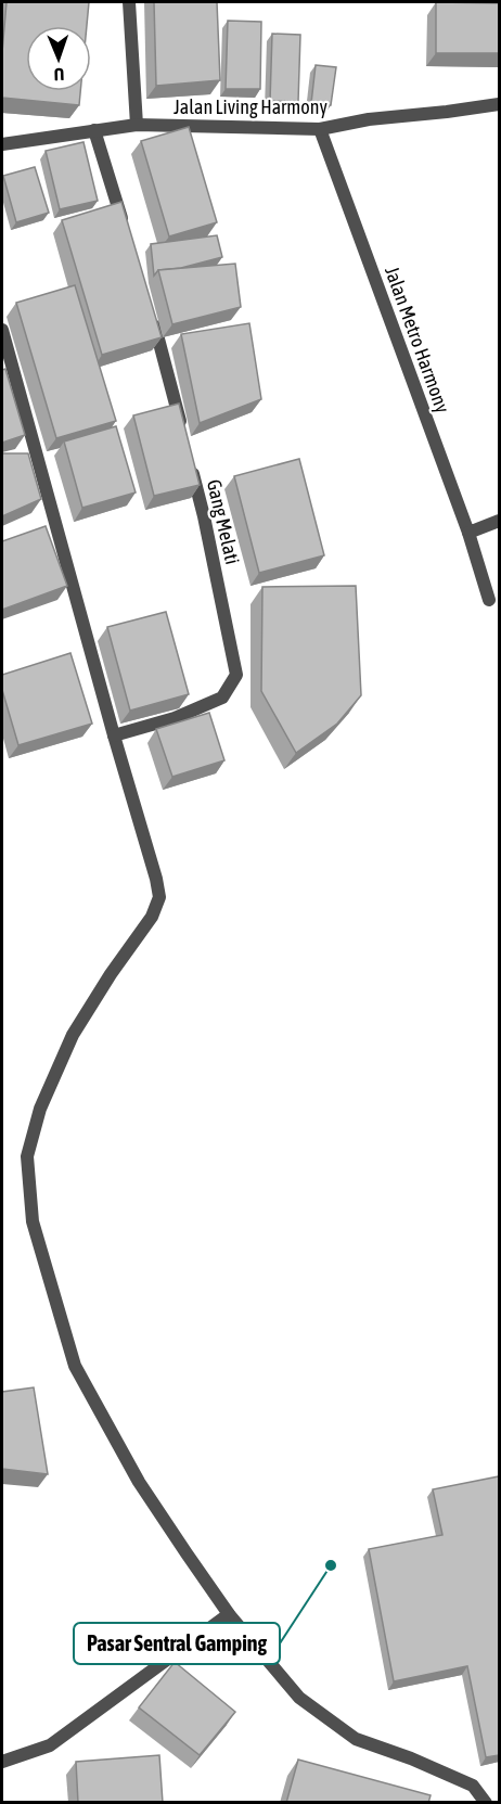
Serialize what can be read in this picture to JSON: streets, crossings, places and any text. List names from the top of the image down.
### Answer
{
  "streets": {
    "street": ["Jalan Living Harmony", "Jalan Metro Harmony", "Gang Melati"]
  },
  "crossings": [
    ["Jalan Living Harmony", "Jalan Metro Harmony"]
  ],
  "places": ["Pasar Sentral Gamping"],
  "north": "bottom"
}
